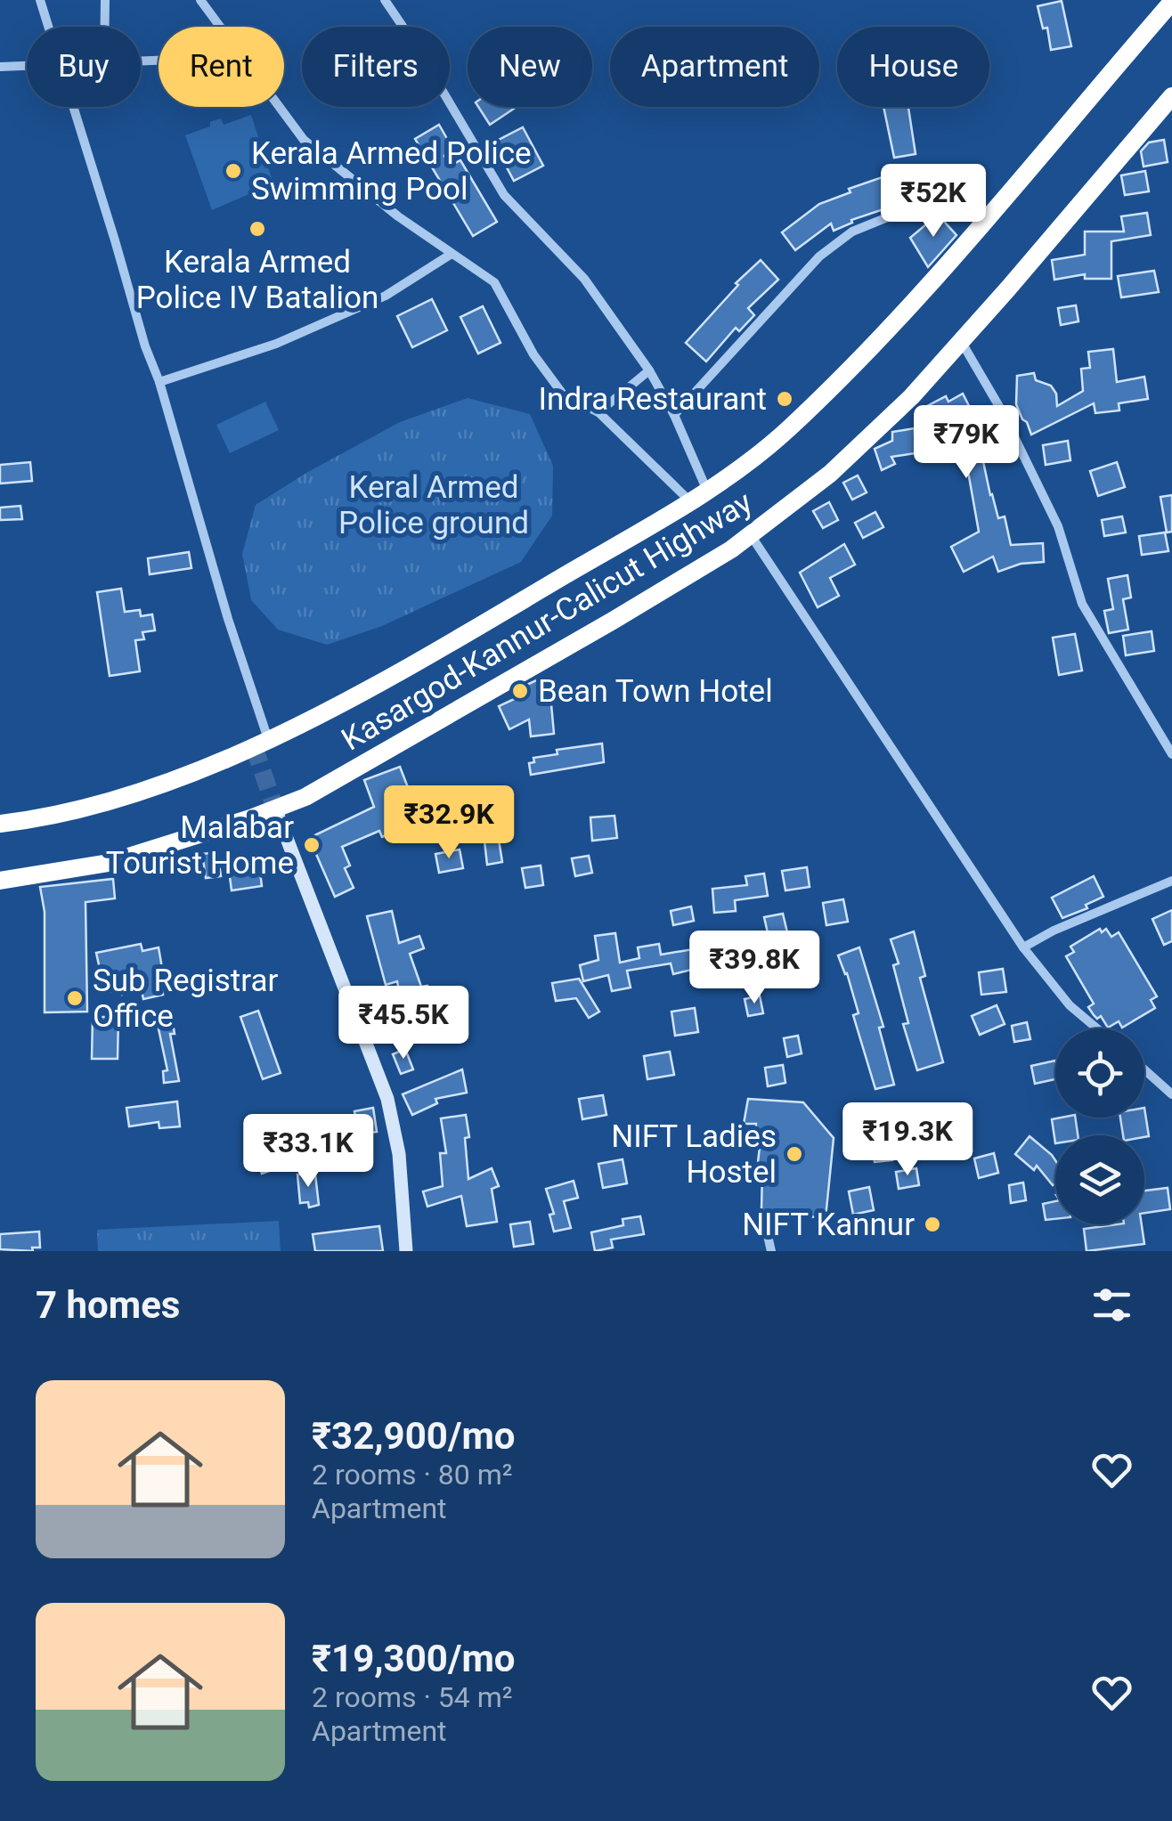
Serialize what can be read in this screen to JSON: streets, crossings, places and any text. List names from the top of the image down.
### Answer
{
  "streets": {
    "highway": ["Kasargod-Kannur-Calicut Highway"]
  },
  "parks": ["Keral Armed Police ground"],
  "places": [
    "Kerala Armed Police Swimming Pool",
    "Kerala Armed Police IV Batalion",
    "Indra Restaurant",
    "Bean Town Hotel",
    "Malabar Tourist Home",
    "Sub Registrar Office",
    "NIFT Ladies Hostel",
    "NIFT Kannur"
  ],
  "page": {
    "chip": [
      "Buy",
      "Rent",
      "Filters",
      "New",
      "Apartment",
      "House"
    ],
    "price": [
      "₹52K",
      "₹79K",
      "₹32.9K",
      "₹39.8K",
      "₹45.5K",
      "₹19.3K",
      "₹33.1K"
    ],
    "heading": "7 homes",
    "list": [
      {
        "name": "₹32,900/mo",
        "note": "2 rooms · 80 m² · Apartment"
      },
      {
        "name": "₹19,300/mo",
        "note": "2 rooms · 54 m² · Apartment"
      }
    ]
  }
}
